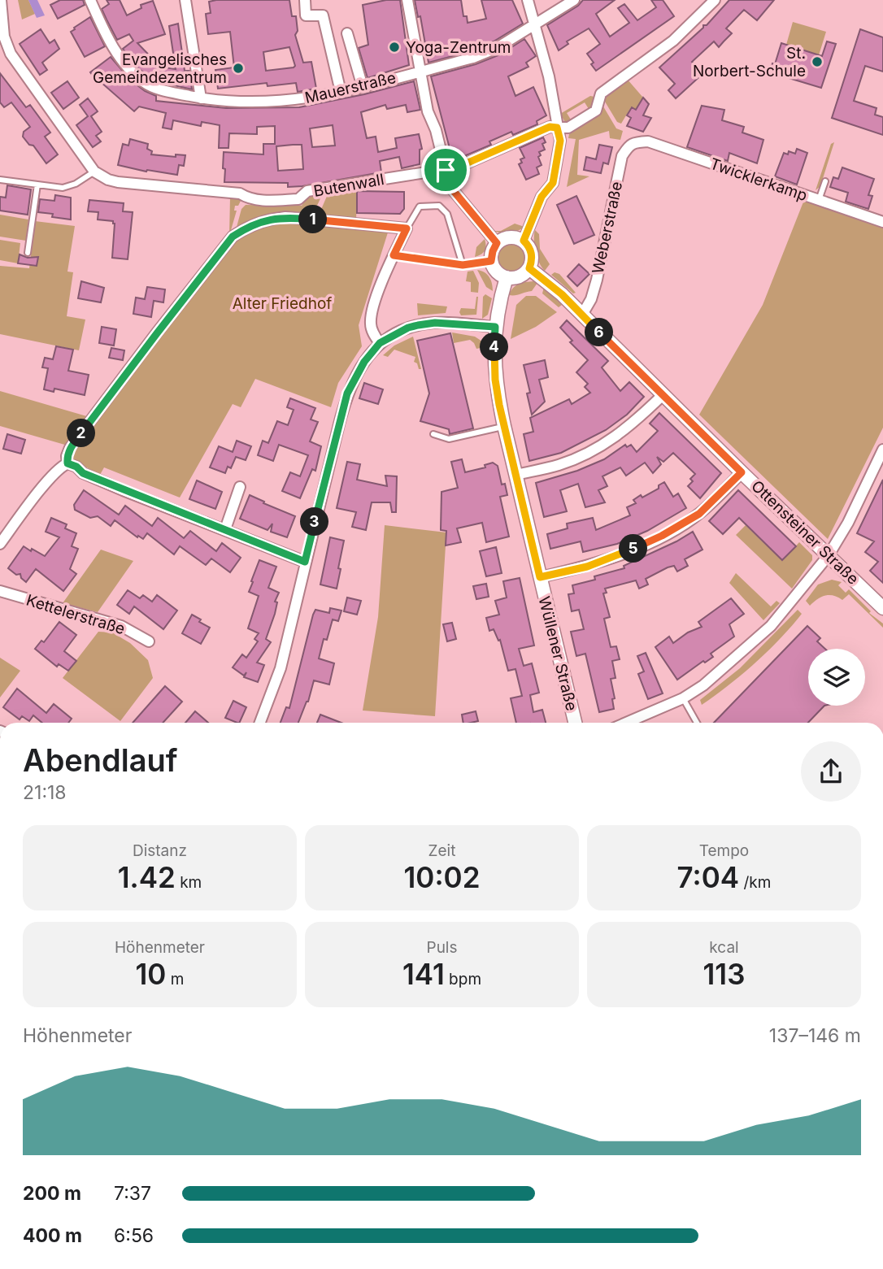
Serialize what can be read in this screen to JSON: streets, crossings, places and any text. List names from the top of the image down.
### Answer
{
  "streets": {
    "street": [
      "Mauerstraße",
      "Twicklerkamp",
      "Butenwall",
      "Weberstraße",
      "Ottensteiner Straße",
      "Kettelerstraße",
      "Wüllener Straße"
    ]
  },
  "crossings": [
    ["Twicklerkamp", "Weberstraße"],
    ["Weberstraße", "Ottensteiner Straße"],
    ["Ottensteiner Straße", "Wüllener Straße"]
  ],
  "parks": ["Alter Friedhof"],
  "places": ["Yoga-Zentrum", "St. Norbert-Schule", "Evangelisches Gemeindezentrum"],
  "page": {
    "pins": [
      "1",
      "6",
      "4",
      "2",
      "3",
      "5"
    ],
    "heading": ["Abendlauf", "21:18"],
    "stats": [
      ["Distanz", "1.42 km"],
      ["Zeit", "10:02"],
      ["Tempo", "7:04 /km"],
      ["Höhenmeter", "10 m"],
      ["Puls", "141 bpm"],
      ["kcal", "113"]
    ],
    "chart": ["Höhenmeter", "137–146 m"],
    "list": [
      {
        "name": "200 m",
        "note": "7:37"
      },
      {
        "name": "400 m",
        "note": "6:56"
      }
    ]
  }
}
